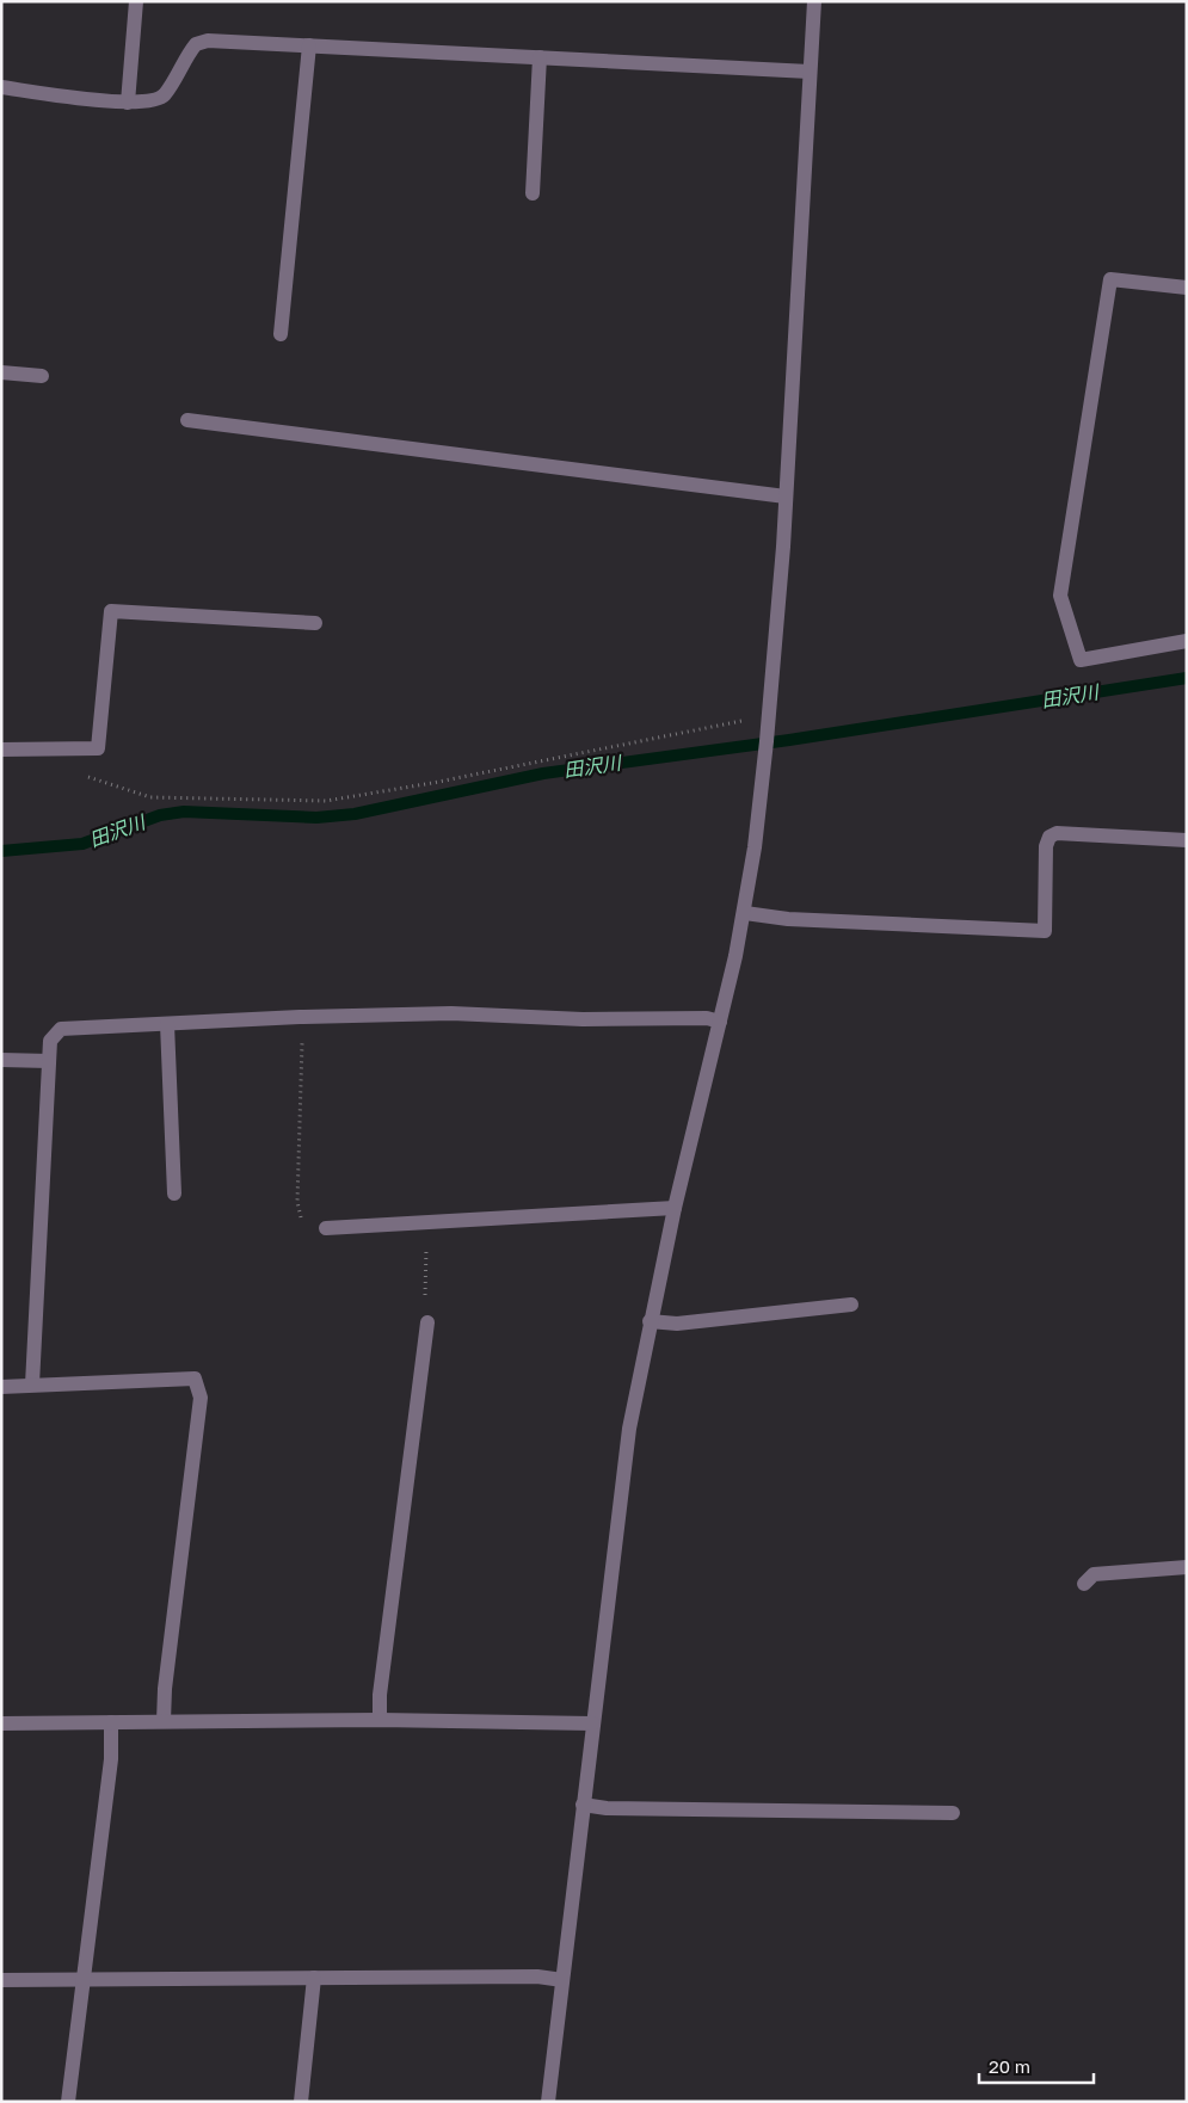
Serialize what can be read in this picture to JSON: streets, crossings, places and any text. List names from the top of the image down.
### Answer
{
  "water": ["田沢川"],
  "scale_bar": "20 m"
}
